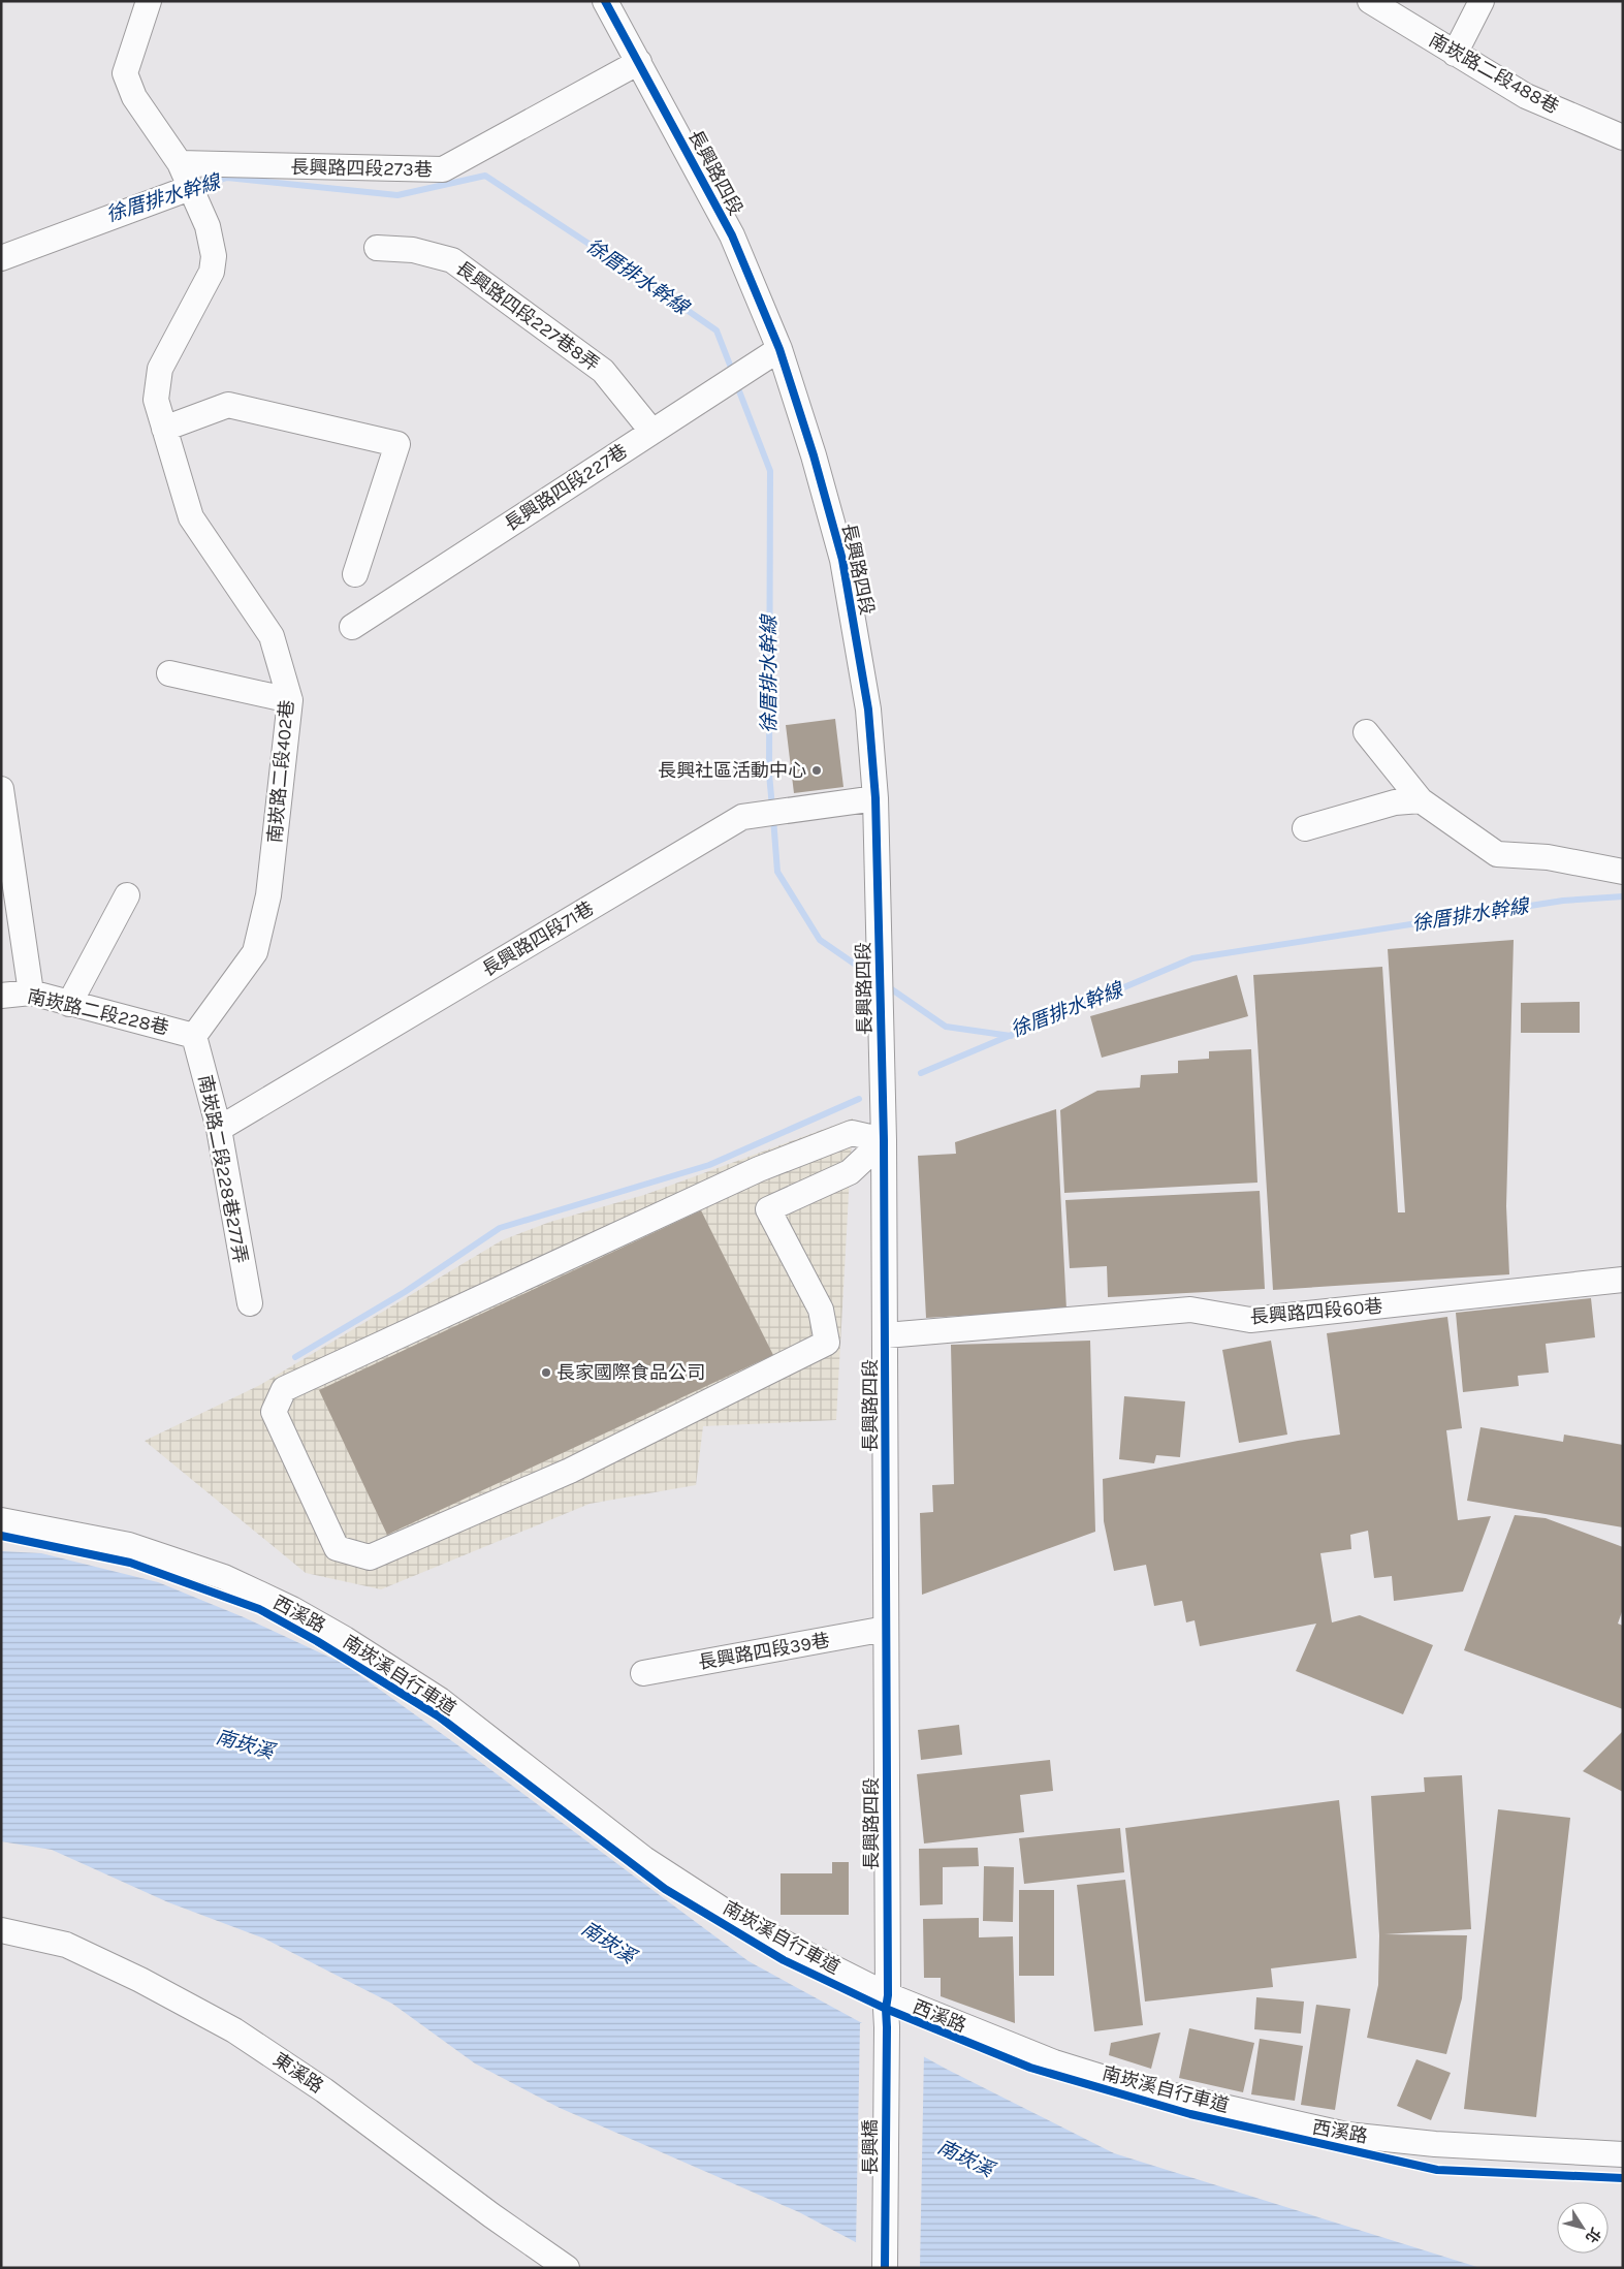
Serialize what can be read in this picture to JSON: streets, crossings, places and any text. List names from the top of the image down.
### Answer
{
  "streets": {
    "street": [
      "南崁路二段488巷",
      "長興路四段273巷",
      "長興路四段",
      "長興路四段227巷8弄",
      "長興路四段227巷",
      "南崁路二段402巷",
      "長興路四段71巷",
      "南崁路二段228巷",
      "南崁路二段228巷277弄",
      "長興路四段60巷",
      "西溪路",
      "長興路四段39巷",
      "東溪路",
      "長興橋"
    ],
    "cycle path": ["南崁溪自行車道"]
  },
  "crossings": [
    ["長興路四段273巷", "長興路四段"],
    ["長興路四段273巷", "南崁路二段402巷"],
    ["長興路四段", "長興路四段227巷"],
    ["長興路四段", "長興路四段71巷"],
    ["長興路四段", "長興路四段60巷"],
    ["長興路四段", "西溪路"],
    ["長興路四段", "長興路四段39巷"],
    ["長興路四段", "長興橋"],
    ["長興路四段227巷8弄", "長興路四段227巷"],
    ["南崁路二段402巷", "南崁路二段228巷"],
    ["南崁路二段402巷", "南崁路二段228巷277弄"],
    ["長興路四段71巷", "南崁路二段228巷277弄"],
    ["南崁路二段228巷", "南崁路二段228巷277弄"]
  ],
  "water": ["徐厝排水幹線", "南崁溪"],
  "places": ["長興社區活動中心", "長家國際食品公司"],
  "north": "bottom right"
}
